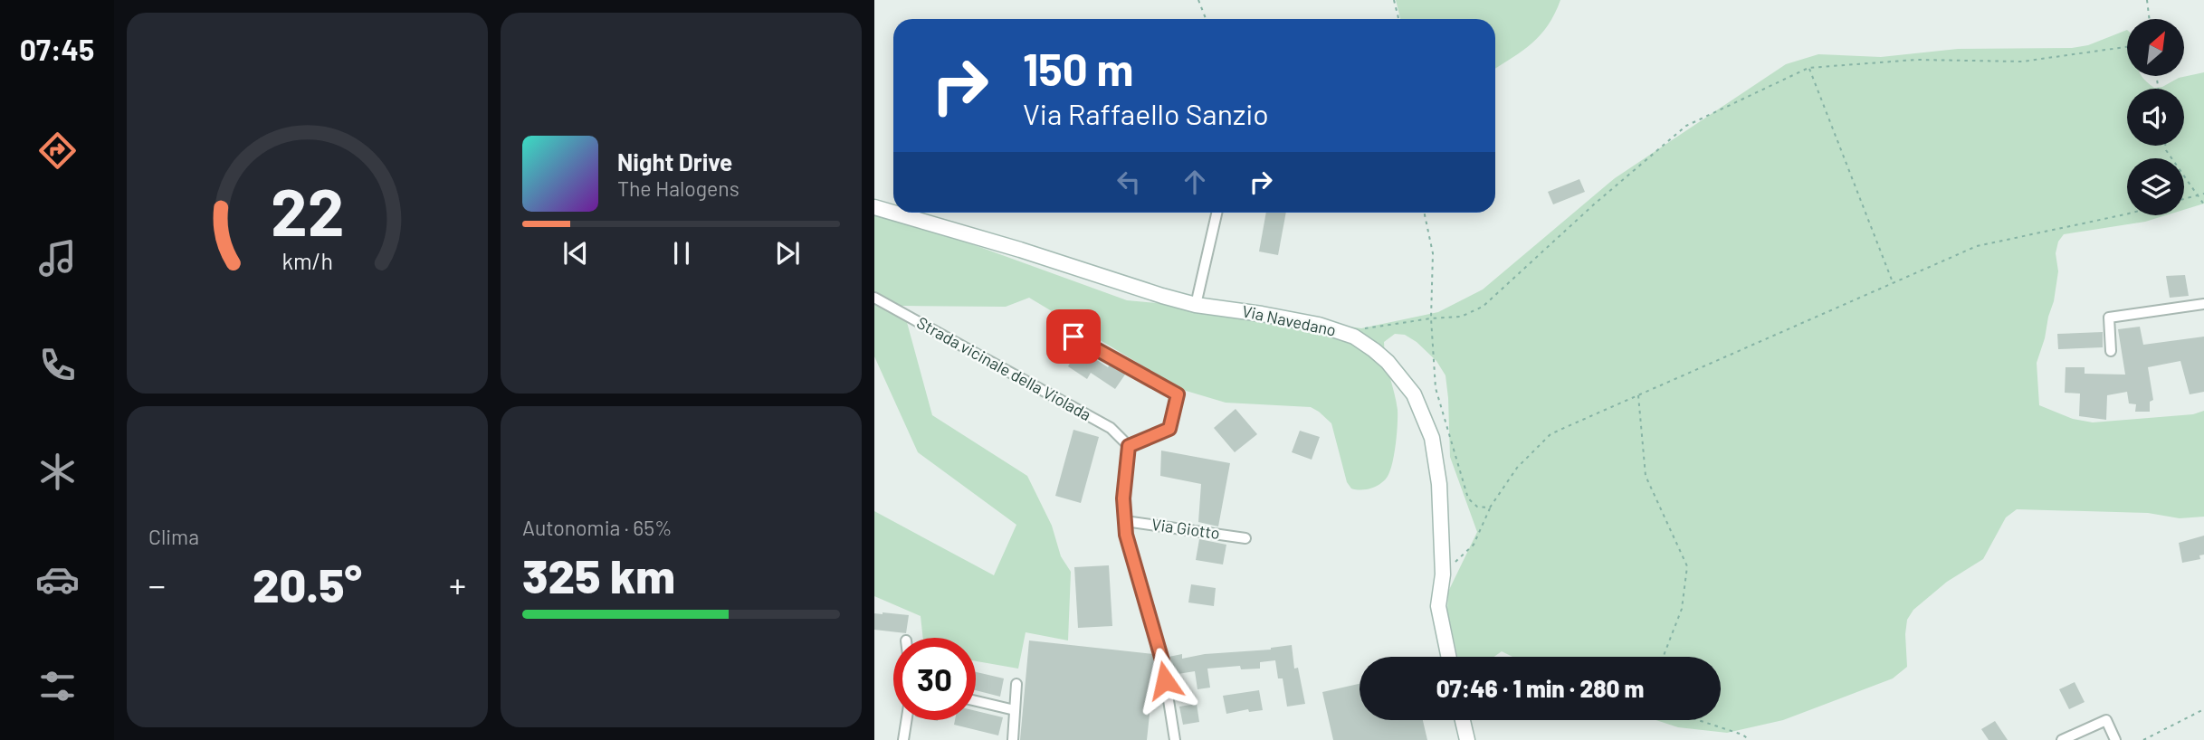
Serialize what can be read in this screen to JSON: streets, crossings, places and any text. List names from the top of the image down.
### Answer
{
  "streets": {
    "street": ["Via Navedano", "Strada vicinale della Violada", "Via Giotto"]
  },
  "north": "top right",
  "page": {
    "tabs": "07:45",
    "turn": ["150 m", "Via Raffaello Sanzio"],
    "song": ["Night Drive", "The Halogens"],
    "tile": [
      "Clima",
      ["Autonomia · 65%", "325 km"]
    ],
    "heat": ["−", "20.5°", "+"],
    "limit": "30",
    "trip": "07:46 · 1 min · 280 m",
    "gauge": ["22", "km/h"]
  }
}
